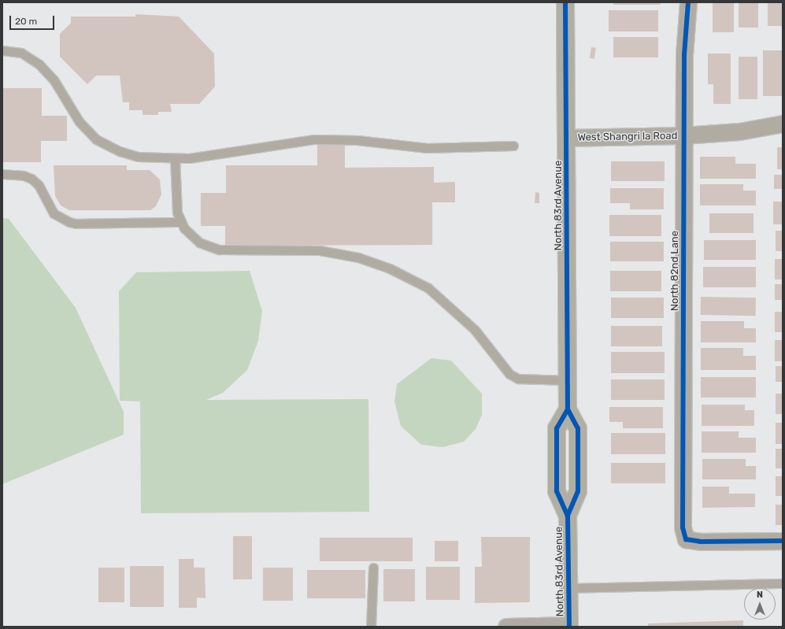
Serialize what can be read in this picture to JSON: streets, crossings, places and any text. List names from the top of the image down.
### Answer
{
  "streets": {
    "main road": ["North 83rd Avenue"],
    "street": ["West Shangri la Road", "North 82nd Lane"]
  },
  "crossings": [
    ["West Shangri la Road", "North 83rd Avenue"],
    ["West Shangri la Road", "North 82nd Lane"]
  ],
  "scale_bar": "20 m",
  "north": "top"
}
